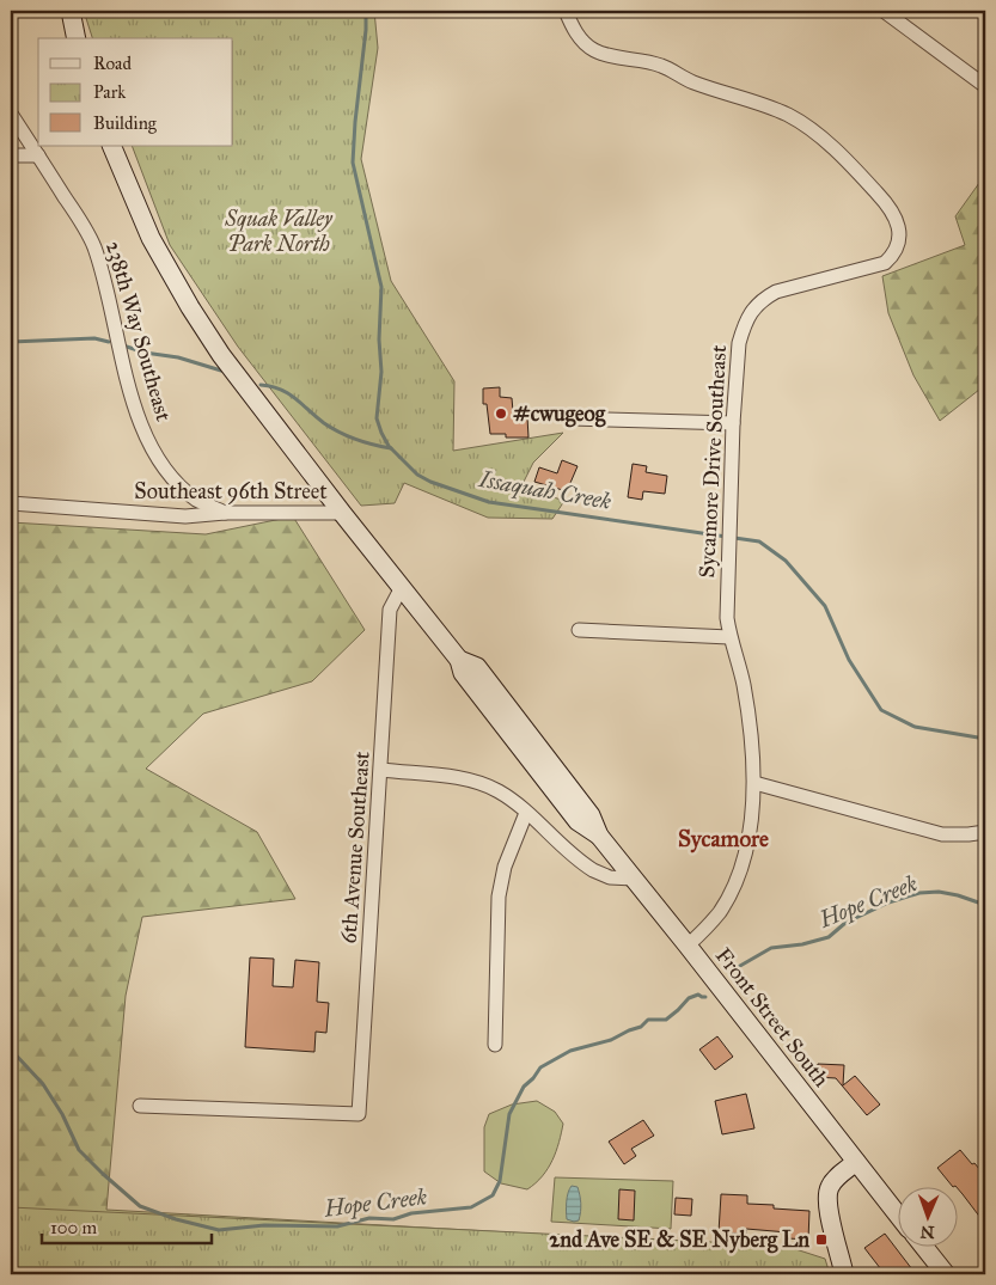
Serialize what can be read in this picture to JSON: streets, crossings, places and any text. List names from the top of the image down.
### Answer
{
  "streets": {
    "main road": ["Front Street South"],
    "street": [
      "238th Way Southeast",
      "Sycamore Drive Southeast",
      "Southeast 96th Street",
      "6th Avenue Southeast"
    ]
  },
  "crossings": [
    ["238th Way Southeast", "Southeast 96th Street"],
    ["Sycamore Drive Southeast", "Front Street South"],
    ["Southeast 96th Street", "Front Street South"],
    ["6th Avenue Southeast", "Front Street South"]
  ],
  "districts": ["Sycamore"],
  "water": ["Issaquah Creek", "Hope Creek"],
  "parks": ["Squak Valley Park North"],
  "places": {
    "other": ["#cwugeog"],
    "transit": ["2nd Ave SE & SE Nyberg Ln"]
  },
  "legend": ["Road", "Park", "Building"],
  "scale_bar": "100 m",
  "north": "bottom"
}
